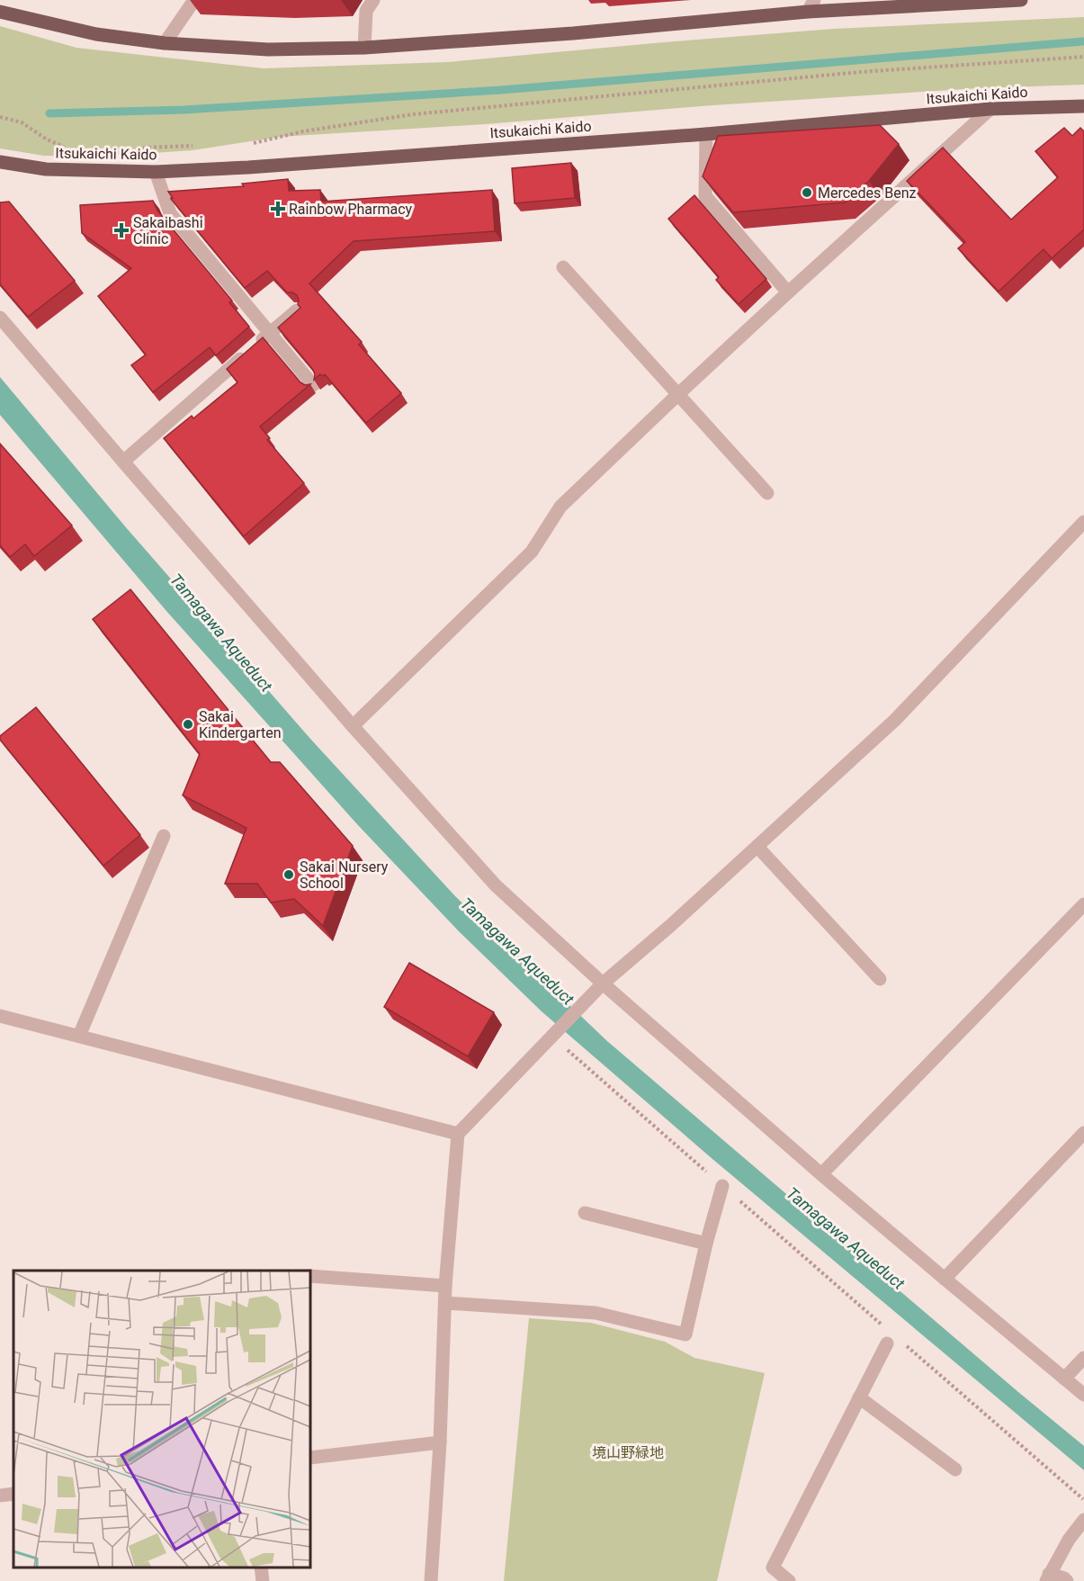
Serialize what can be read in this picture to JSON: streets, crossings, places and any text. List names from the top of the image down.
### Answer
{
  "streets": {
    "main road": ["Itsukaichi Kaido"]
  },
  "water": ["Tamagawa Aqueduct"],
  "parks": ["境山野緑地"],
  "places": {
    "other": ["Mercedes Benz", "Sakai Kindergarten", "Sakai Nursery School"],
    "health": ["Rainbow Pharmacy", "Sakaibashi Clinic"]
  }
}
